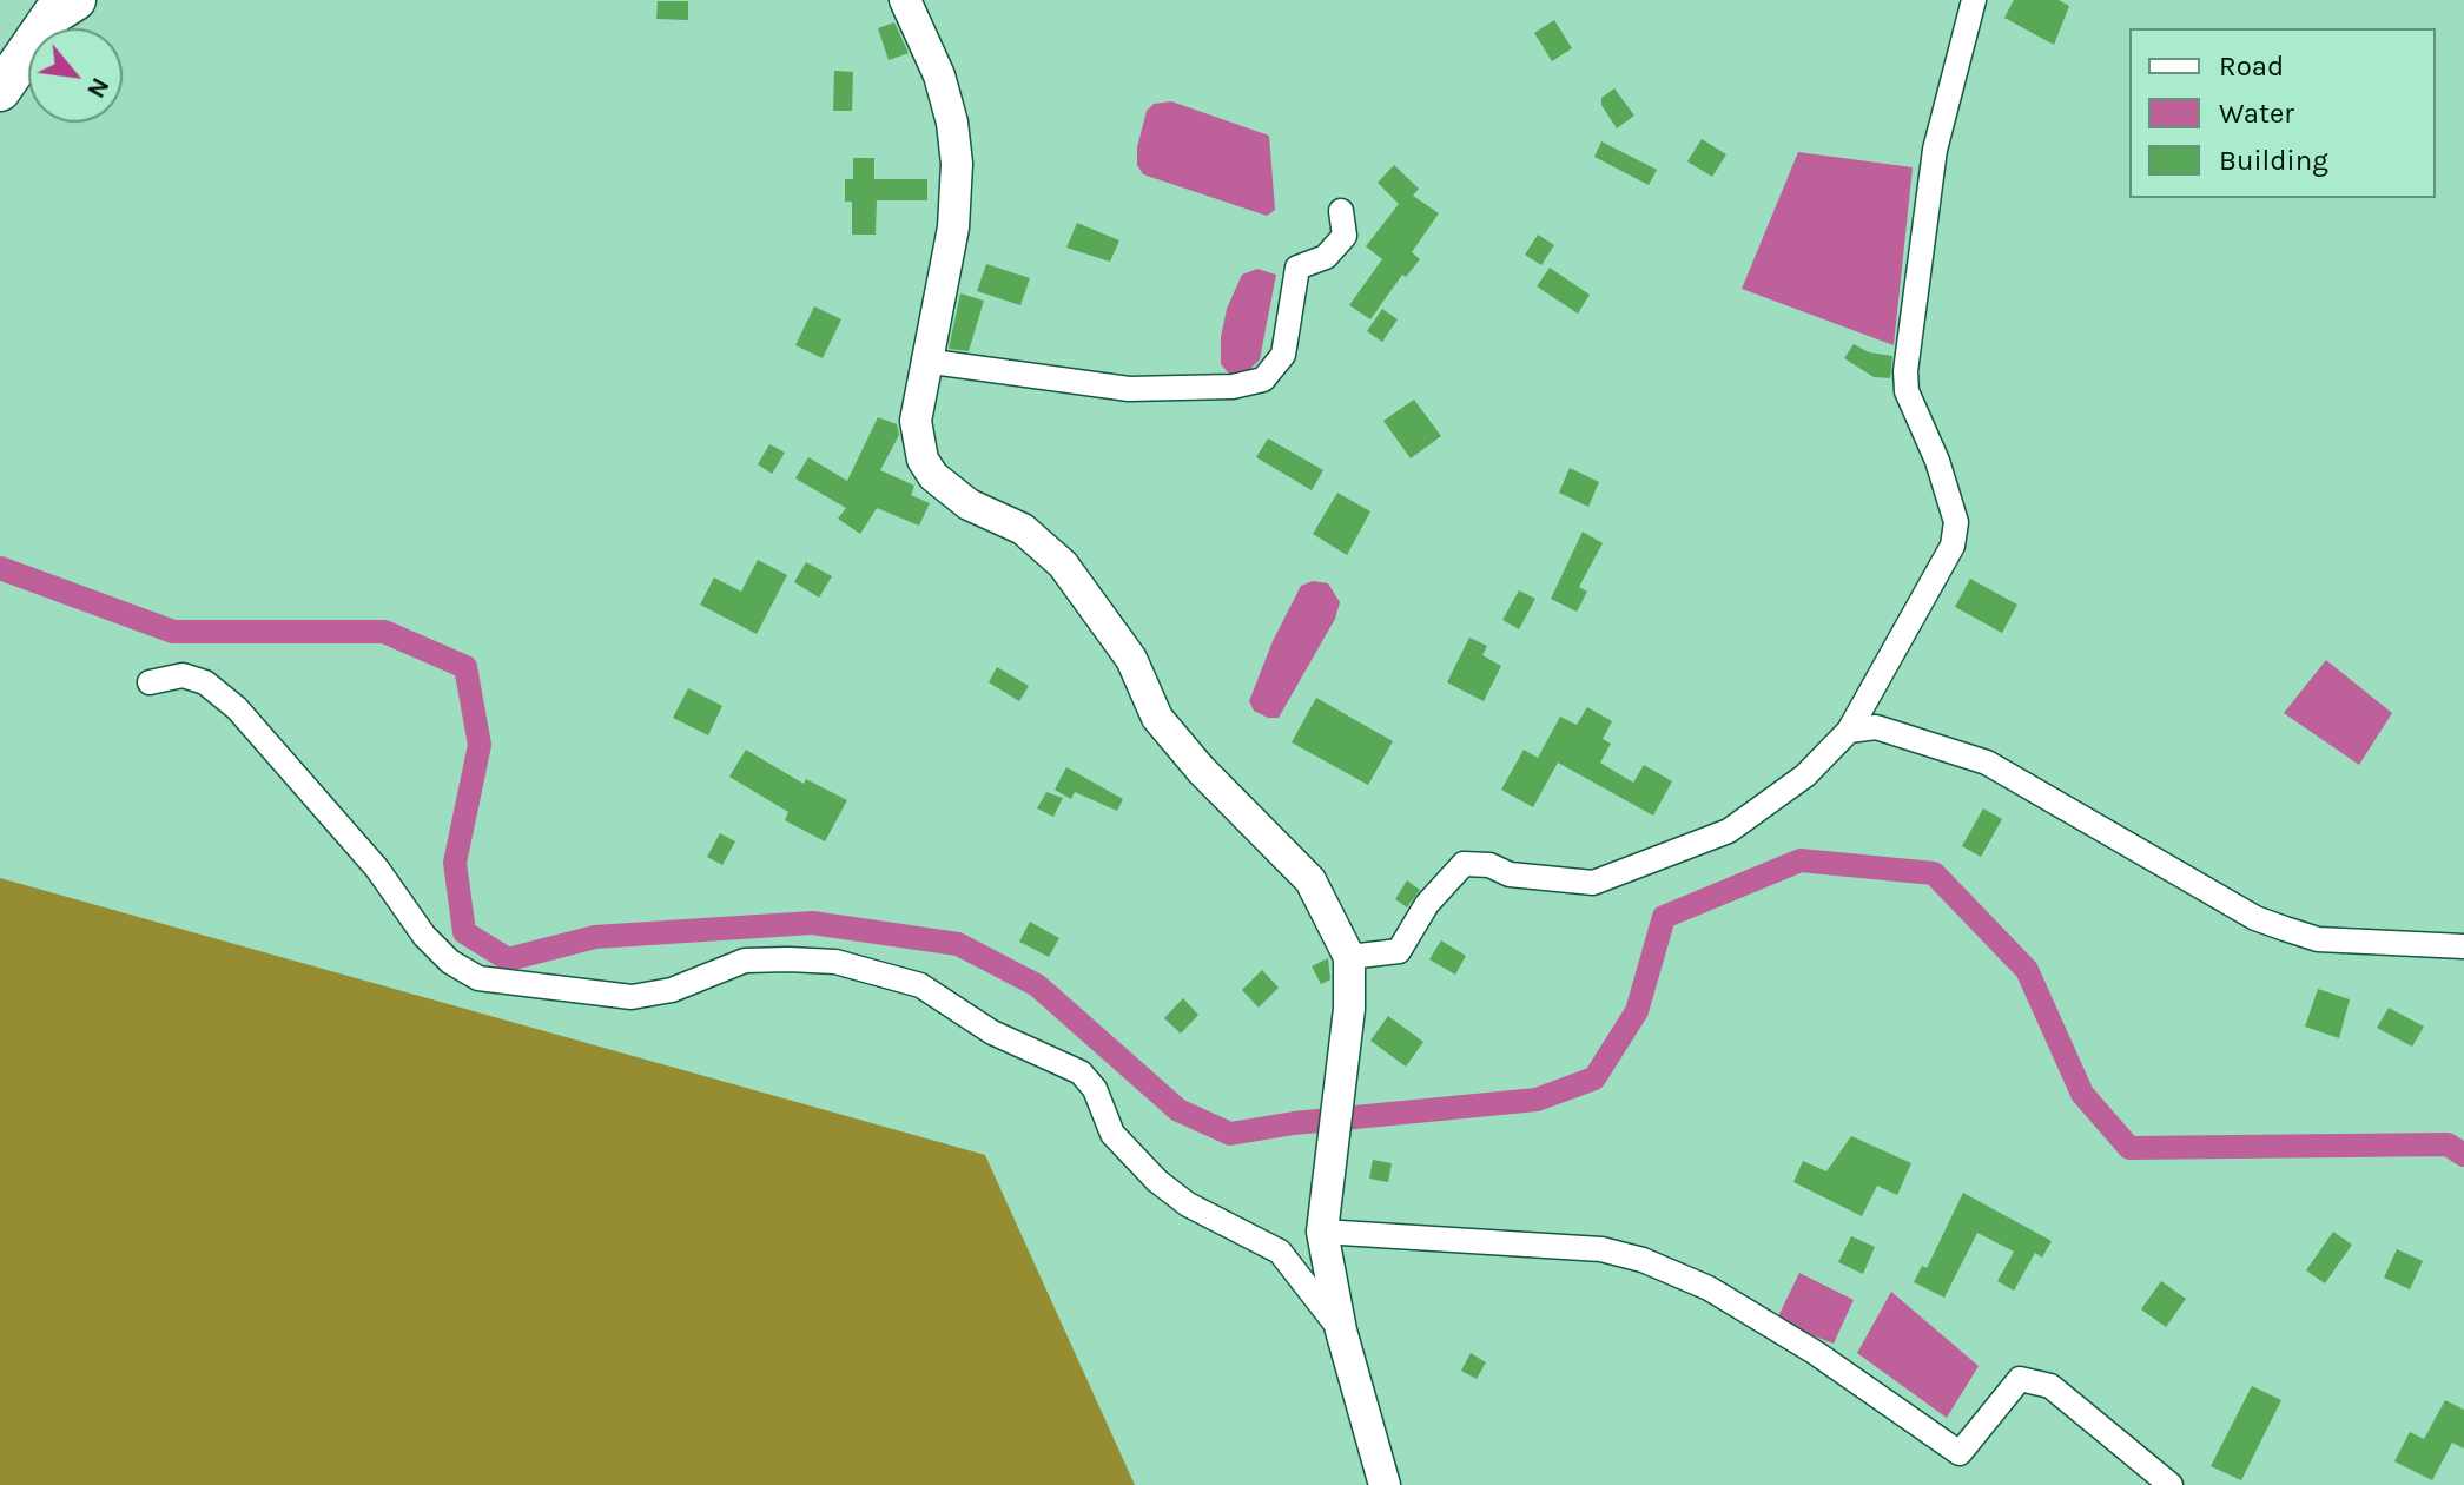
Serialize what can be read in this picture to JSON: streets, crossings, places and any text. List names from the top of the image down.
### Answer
{
  "legend": ["Road", "Water", "Building"],
  "north": "bottom right"
}
